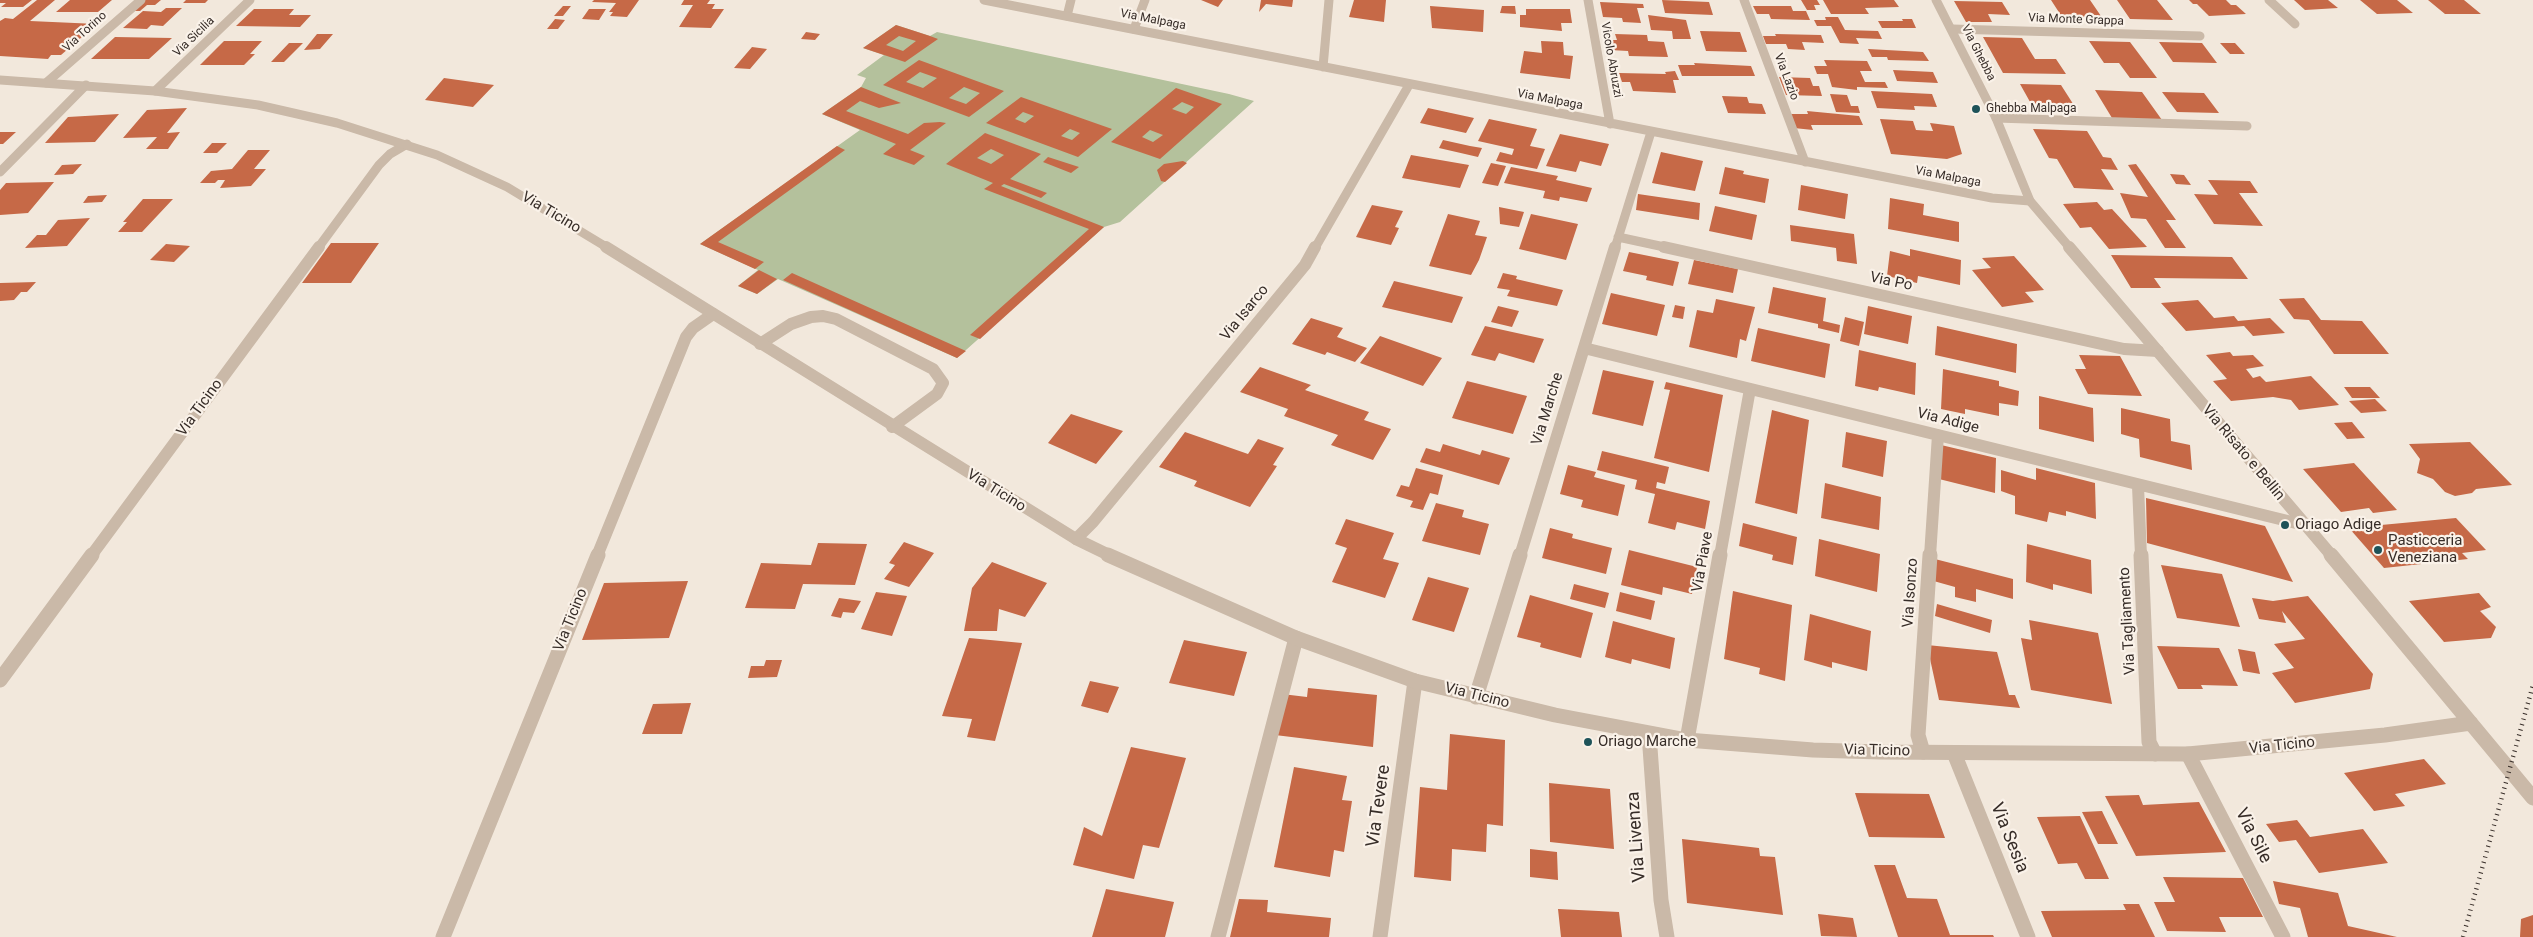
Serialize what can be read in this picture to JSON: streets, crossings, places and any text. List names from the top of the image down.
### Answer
{
  "streets": {
    "street": [
      "Via Malpaga",
      "Via Monte Grappa",
      "Via Torino",
      "Via Sicilia",
      "Via Ghebba",
      "Vicolo Abruzzi",
      "Via Lazio",
      "Via Ticino",
      "Via Po",
      "Via Isarco",
      "Via Marche",
      "Via Adige",
      "Via Risato e Bellin",
      "Via Piave",
      "Via Isonzo",
      "Via Tagliamento",
      "Via Tevere",
      "Via Sile",
      "Via Livenza",
      "Via Sesia"
    ]
  },
  "crossings": [
    ["Via Malpaga", "Via Ghebba"],
    ["Via Malpaga", "Vicolo Abruzzi"],
    ["Via Malpaga", "Via Lazio"],
    ["Via Malpaga", "Via Isarco"],
    ["Via Malpaga", "Via Marche"],
    ["Via Malpaga", "Via Risato e Bellin"],
    ["Via Monte Grappa", "Via Ghebba"],
    ["Via Torino", "Via Ticino"],
    ["Via Sicilia", "Via Ticino"],
    ["Via Ghebba", "Via Risato e Bellin"],
    ["Via Ticino", "Via Isarco"],
    ["Via Ticino", "Via Marche"],
    ["Via Ticino", "Via Risato e Bellin"],
    ["Via Ticino", "Via Piave"],
    ["Via Ticino", "Via Isonzo"],
    ["Via Ticino", "Via Tagliamento"],
    ["Via Ticino", "Via Tevere"],
    ["Via Ticino", "Via Sile"],
    ["Via Ticino", "Via Livenza"],
    ["Via Ticino", "Via Sesia"],
    ["Via Po", "Via Marche"],
    ["Via Po", "Via Risato e Bellin"],
    ["Via Marche", "Via Adige"],
    ["Via Adige", "Via Risato e Bellin"],
    ["Via Adige", "Via Piave"],
    ["Via Adige", "Via Isonzo"],
    ["Via Adige", "Via Tagliamento"]
  ],
  "places": [
    "Ghebba Malpaga",
    "Oriago Adige",
    "Pasticceria Veneziana",
    "Oriago Marche"
  ]
}
